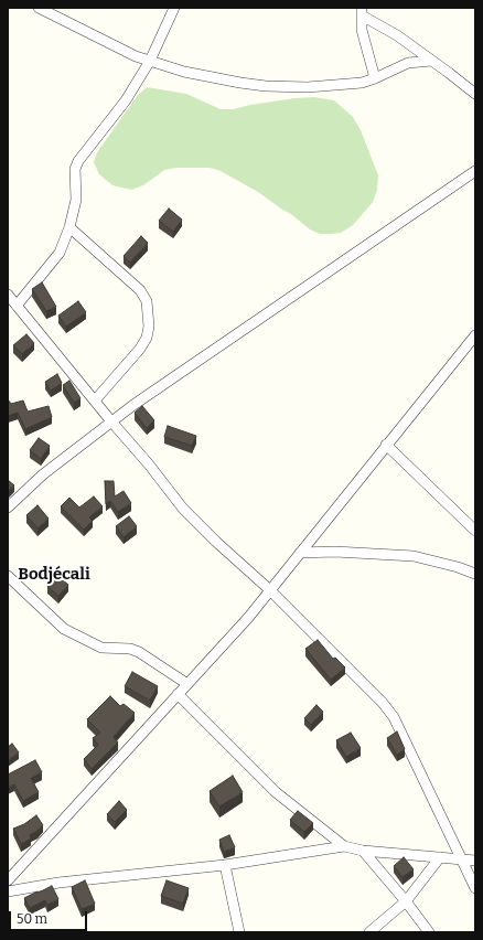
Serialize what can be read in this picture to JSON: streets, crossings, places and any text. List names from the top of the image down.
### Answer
{
  "districts": ["Bodjécali"],
  "scale_bar": "50 m"
}
